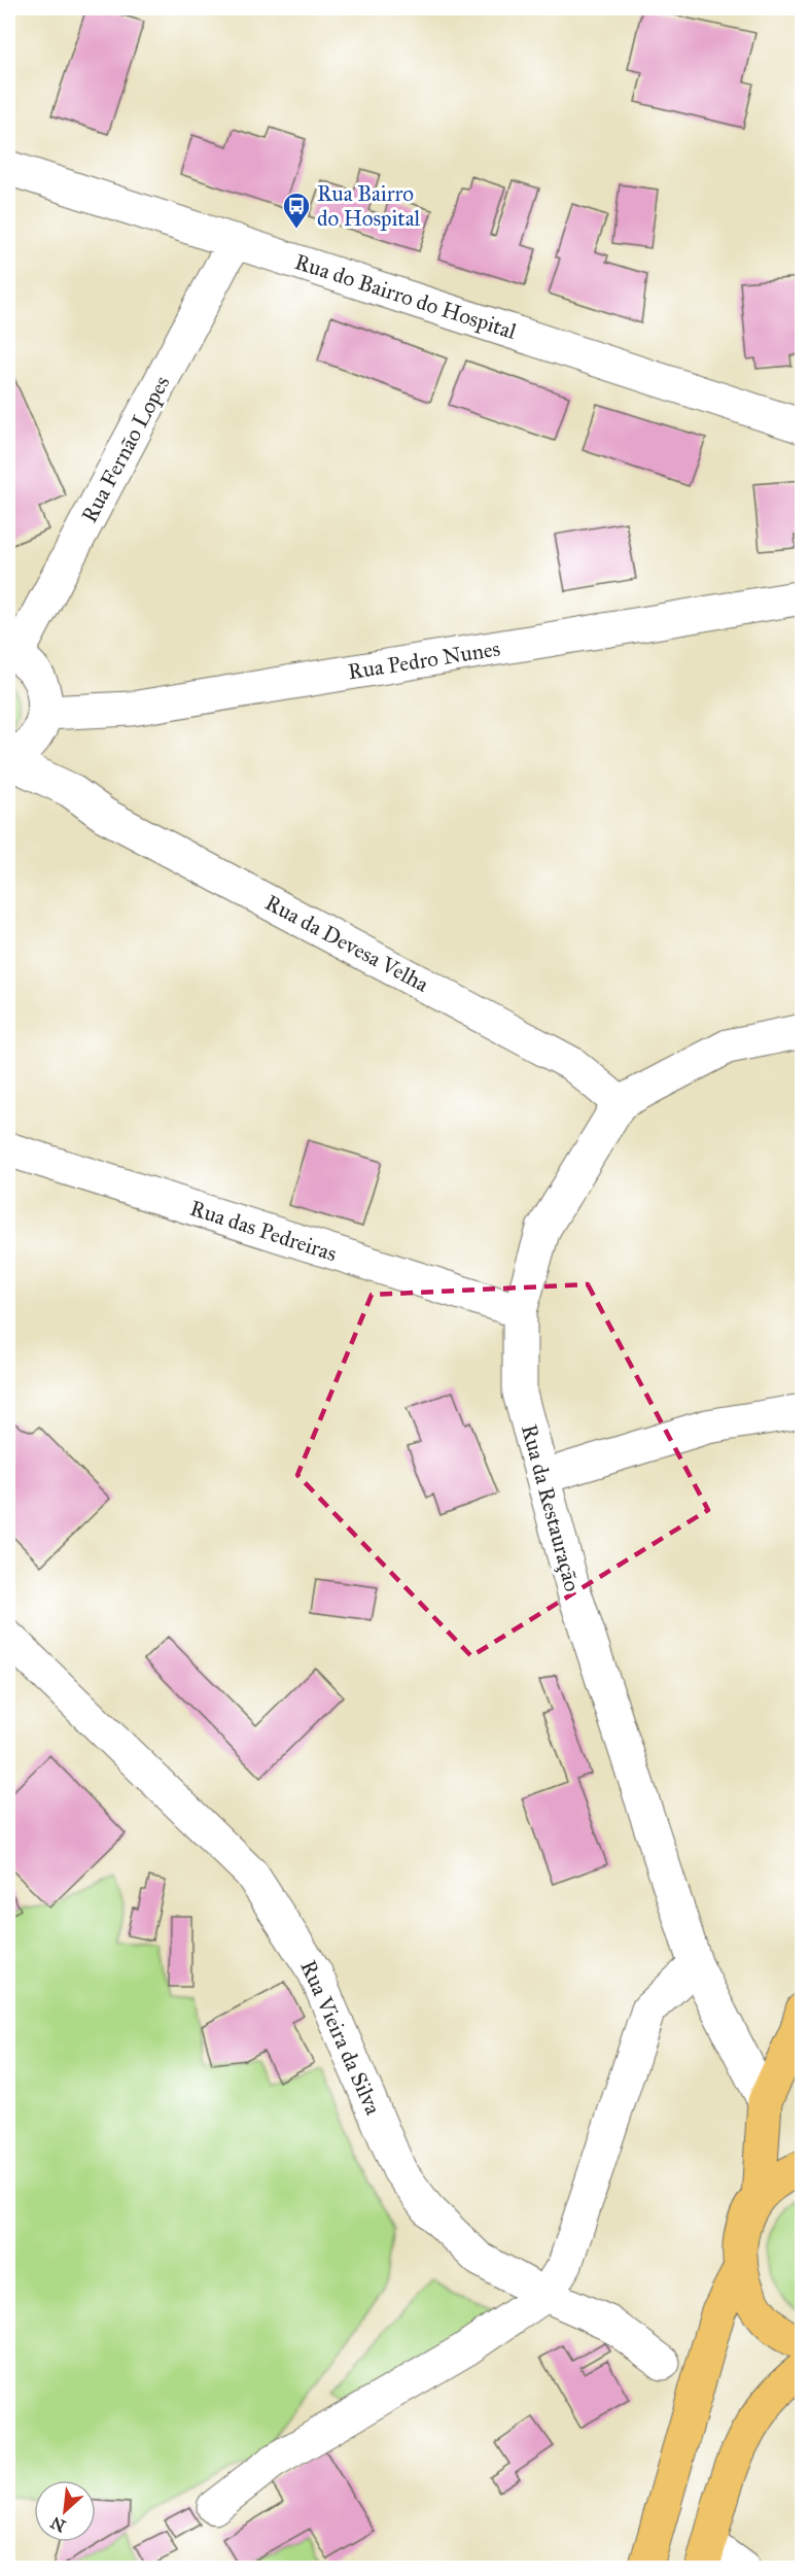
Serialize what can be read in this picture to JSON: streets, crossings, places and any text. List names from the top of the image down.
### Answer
{
  "streets": {
    "street": [
      "Rua do Bairro do Hospital",
      "Rua Fernão Lopes",
      "Rua Pedro Nunes",
      "Rua da Devesa Velha",
      "Rua das Pedreiras",
      "Rua da Restauração",
      "Rua Vieira da Silva"
    ]
  },
  "crossings": [
    ["Rua do Bairro do Hospital", "Rua Fernão Lopes"],
    ["Rua Fernão Lopes", "Rua da Devesa Velha"],
    ["Rua Pedro Nunes", "Rua da Devesa Velha"],
    ["Rua da Devesa Velha", "Rua da Restauração"],
    ["Rua das Pedreiras", "Rua da Restauração"]
  ],
  "places": {
    "bus stop": ["Rua Bairro do Hospital"]
  },
  "north": "bottom left"
}
